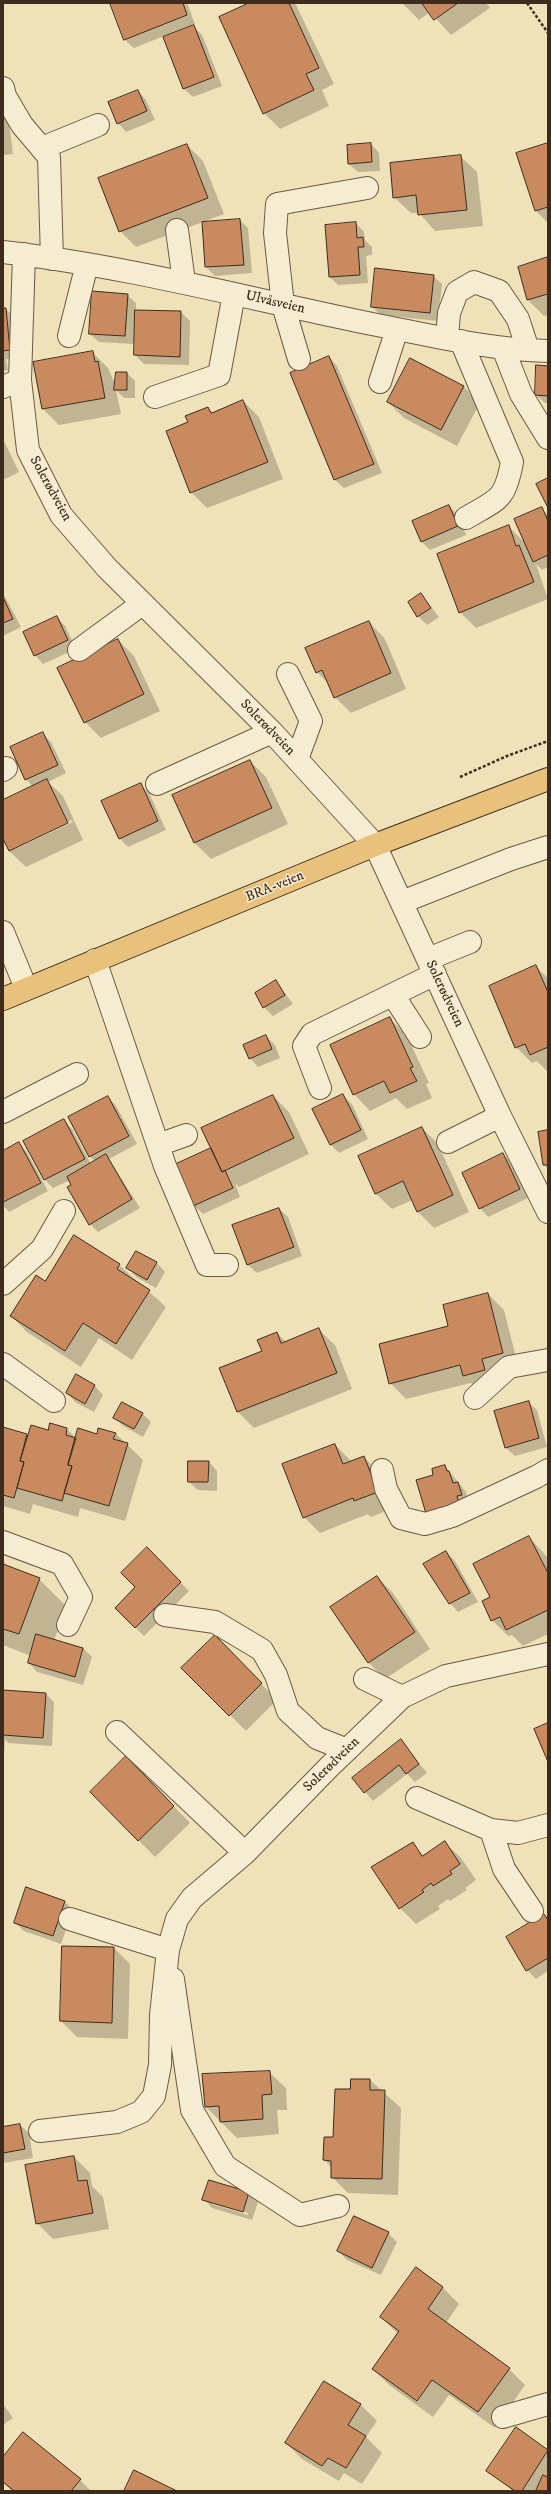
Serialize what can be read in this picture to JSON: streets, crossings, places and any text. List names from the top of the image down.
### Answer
{
  "streets": {
    "main road": ["BRA-veien"],
    "street": ["Ulvåsveien", "Solerødveien"]
  },
  "crossings": [
    ["Ulvåsveien", "Solerødveien"],
    ["Solerødveien", "BRA-veien"]
  ]
}
